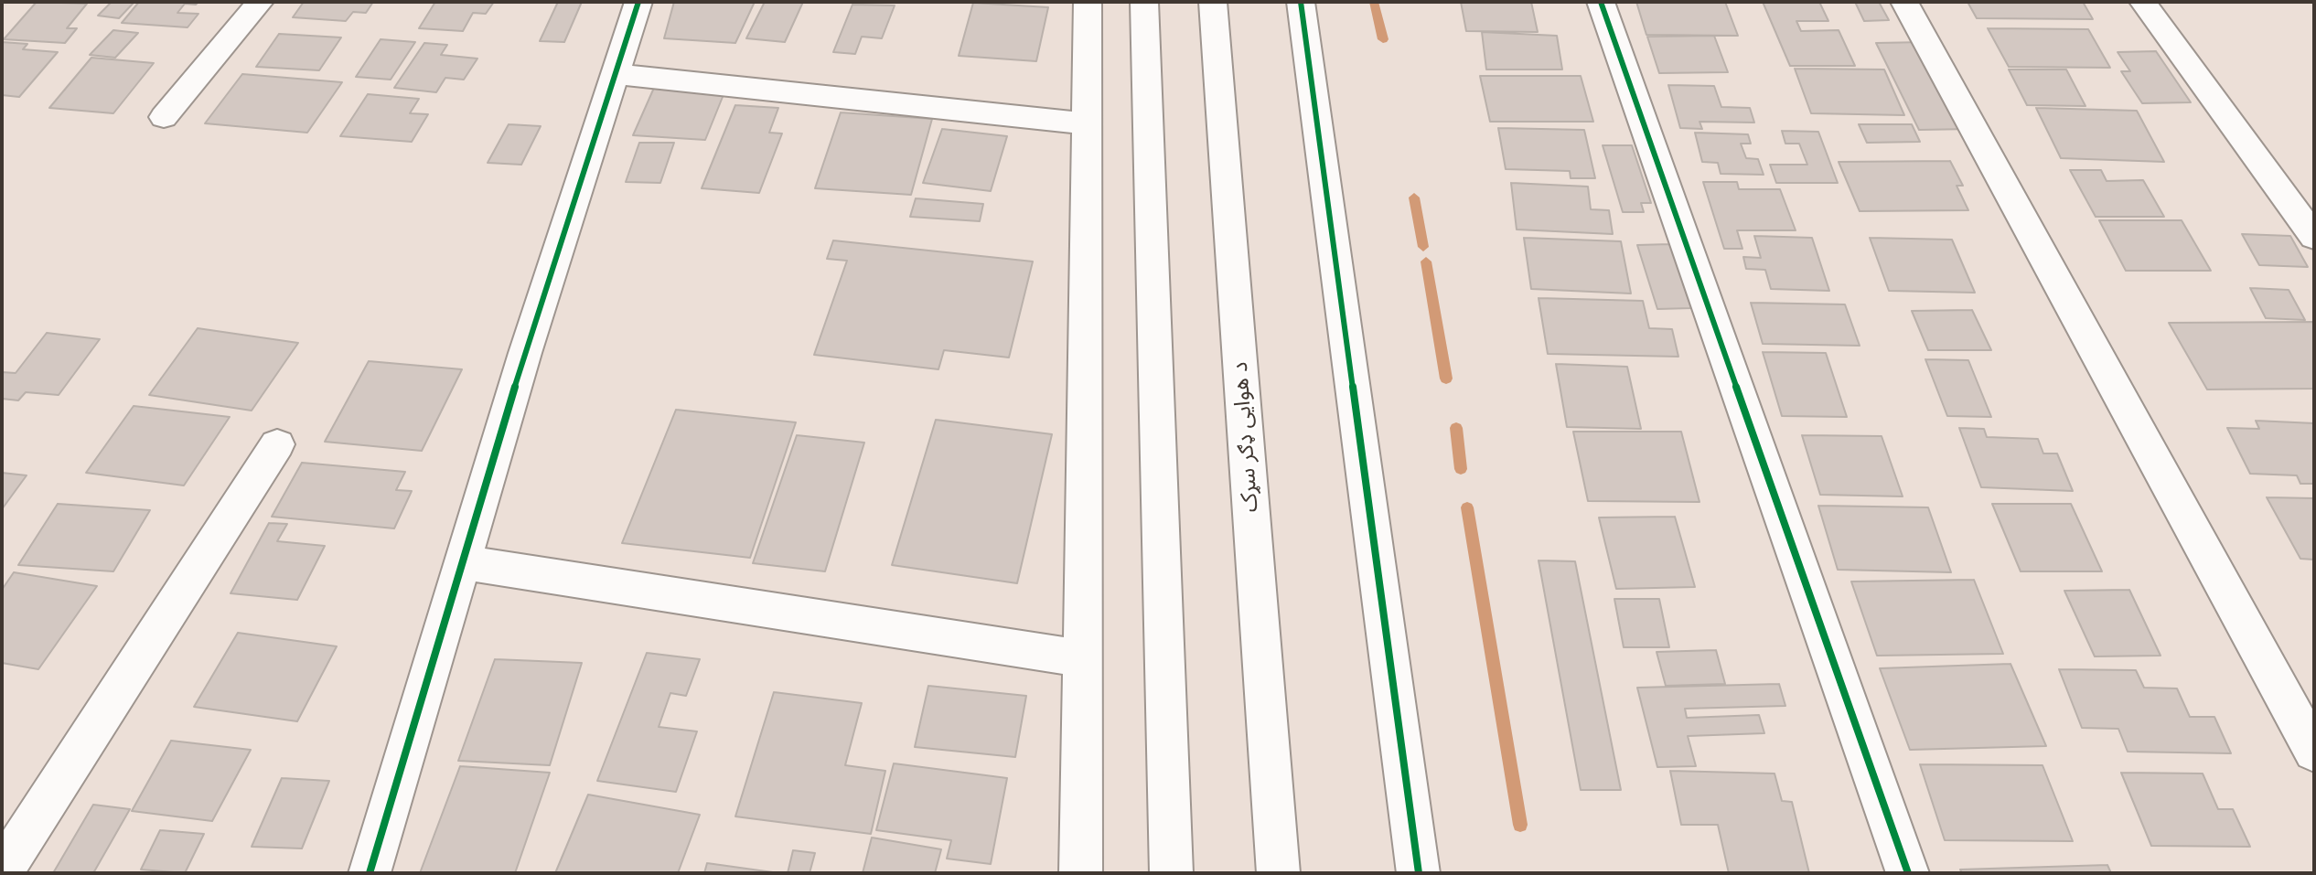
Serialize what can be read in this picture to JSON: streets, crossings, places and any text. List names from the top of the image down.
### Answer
{
  "streets": {
    "street": ["د هوایی ډګر سړک"]
  }
}
